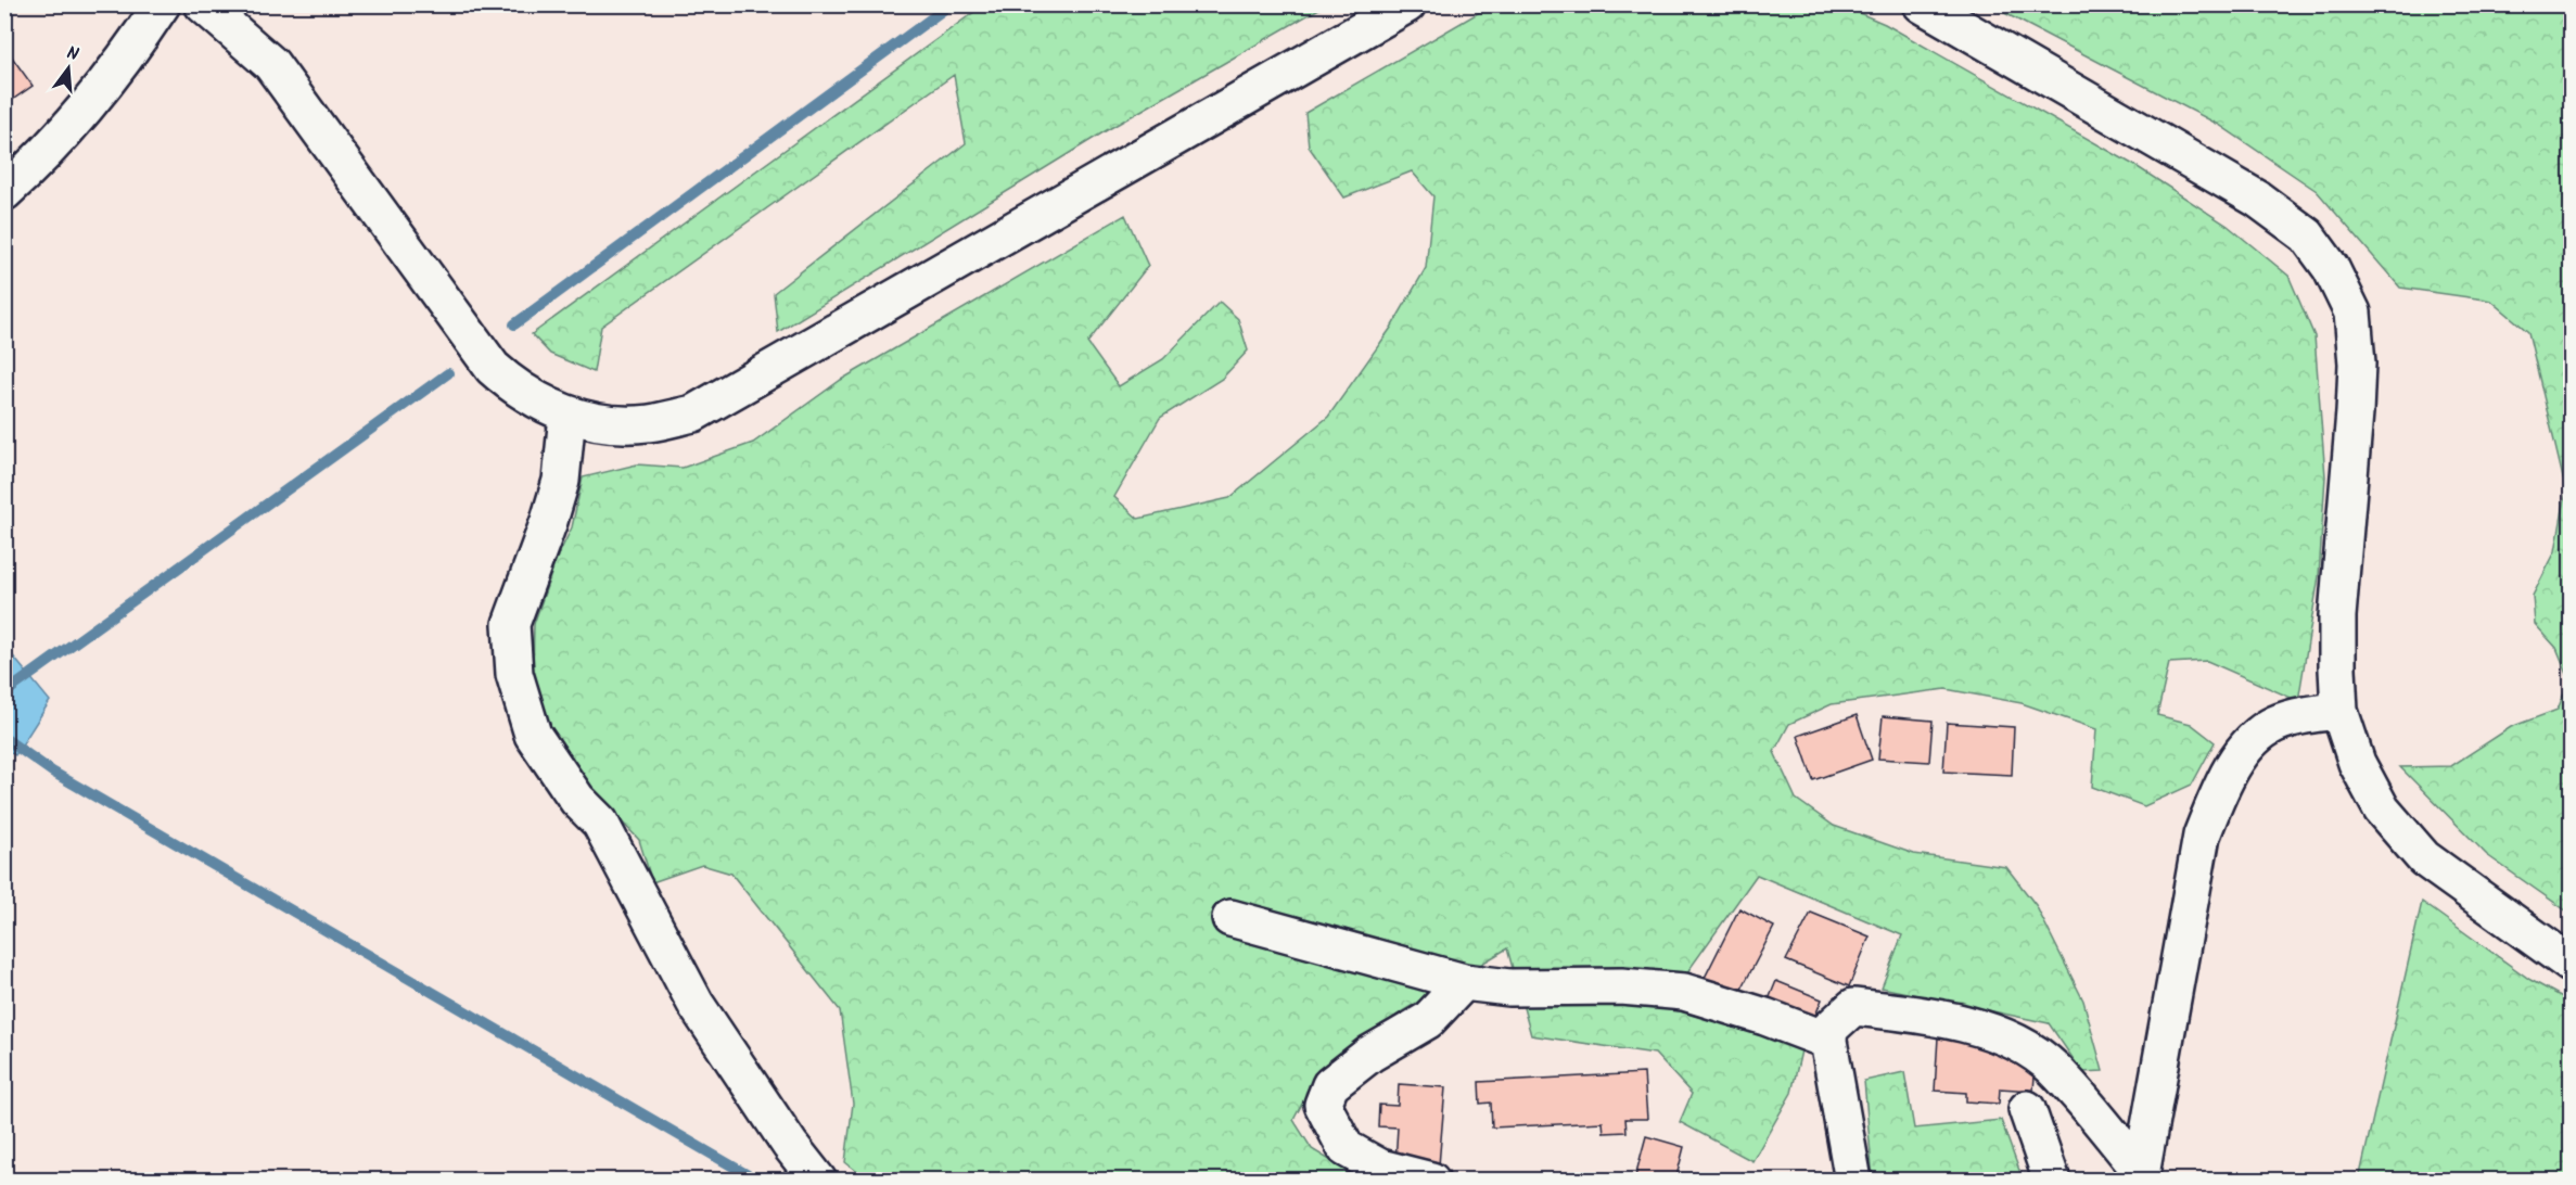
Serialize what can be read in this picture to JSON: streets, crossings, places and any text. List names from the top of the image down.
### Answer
{
  "north": "top"
}
